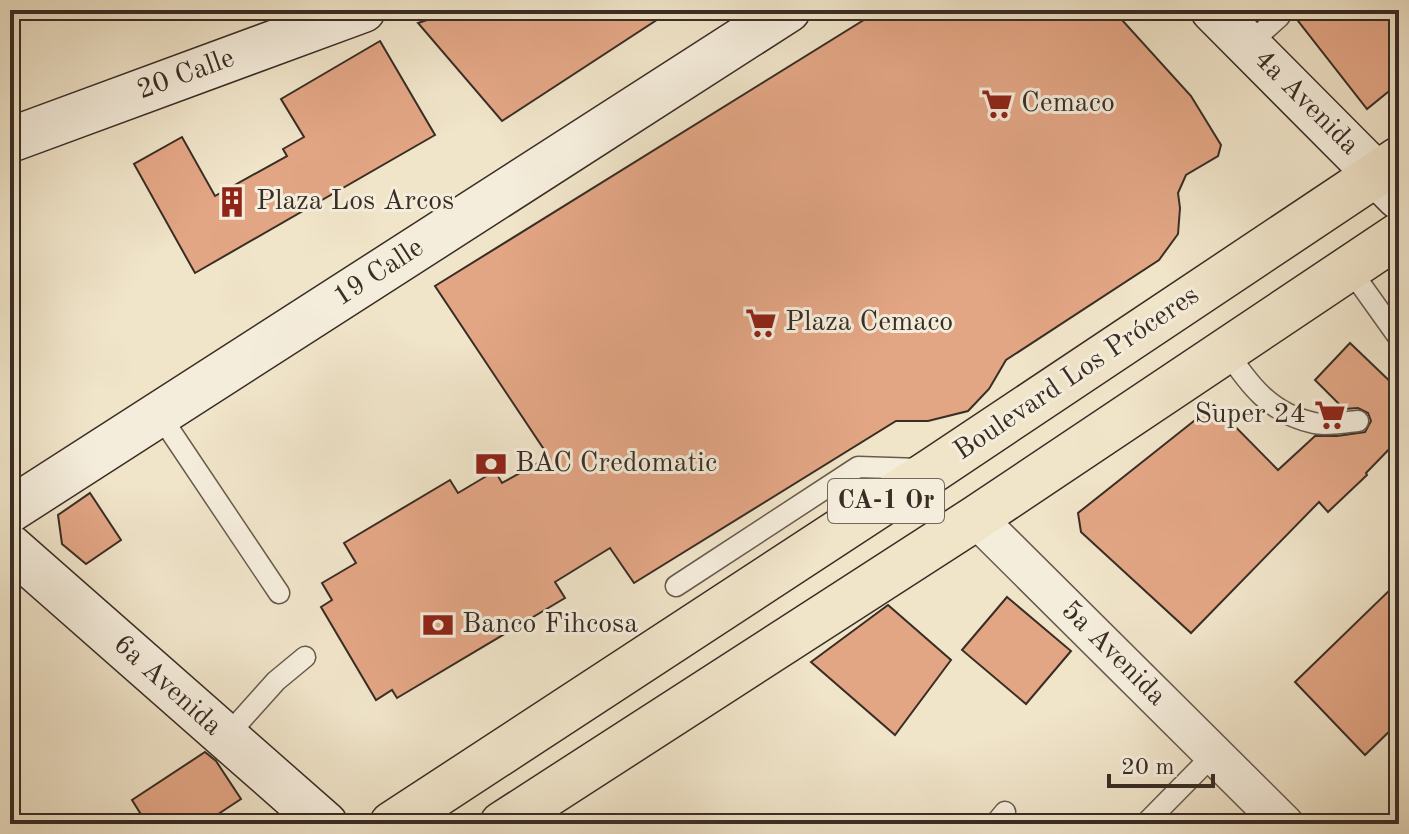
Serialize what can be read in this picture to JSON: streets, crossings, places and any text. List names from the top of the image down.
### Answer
{
  "streets": {
    "highway": ["Boulevard Los Próceres", "CA-1 Or"],
    "street": [
      "20 Calle",
      "4a Avenida",
      "19 Calle",
      "5a Avenida",
      "6a Avenida"
    ]
  },
  "crossings": [
    ["4a Avenida", "Boulevard Los Próceres"],
    ["CA-1 Or", "5a Avenida"]
  ],
  "places": {
    "supermarket": ["Cemaco", "Plaza Cemaco", "Super 24"],
    "building": ["Plaza Los Arcos"],
    "bank": ["BAC Credomatic", "Banco Fihcosa"]
  },
  "scale_bar": "20 m"
}
